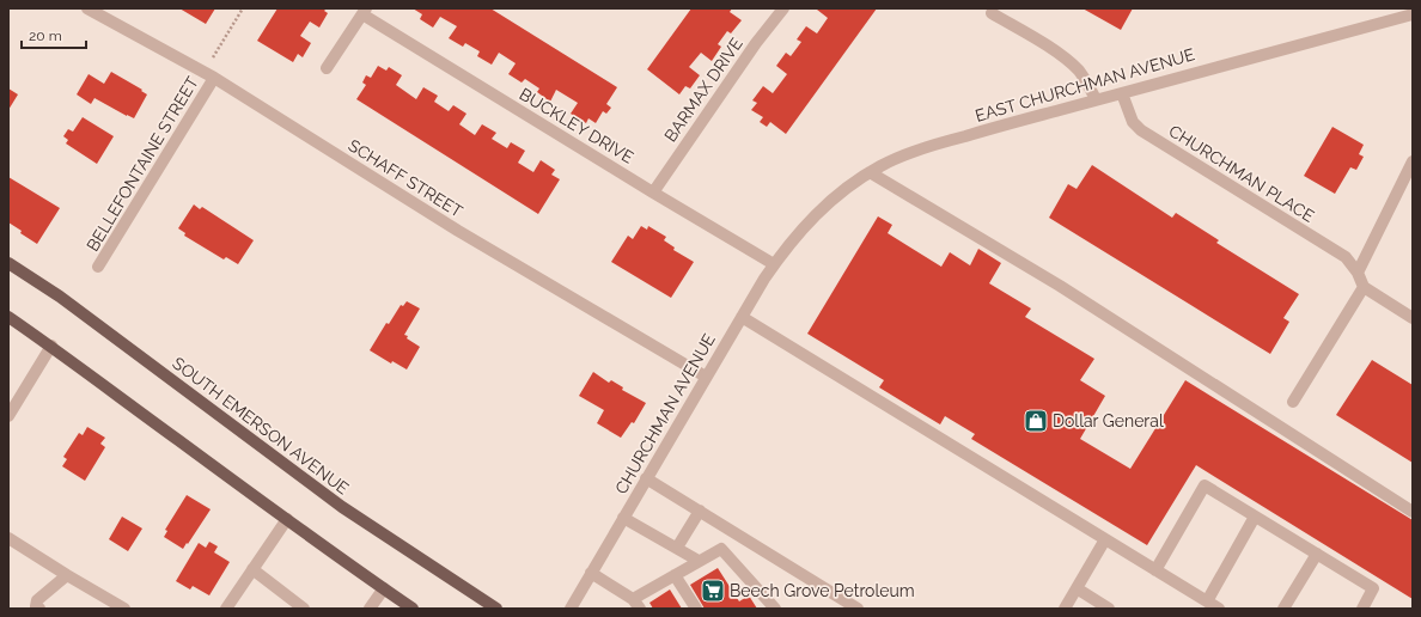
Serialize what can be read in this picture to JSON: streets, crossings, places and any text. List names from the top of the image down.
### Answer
{
  "streets": {
    "main road": ["SOUTH EMERSON AVENUE"],
    "street": [
      "EAST CHURCHMAN AVENUE",
      "BARMAX DRIVE",
      "BUCKLEY DRIVE",
      "BELLEFONTAINE STREET",
      "CHURCHMAN PLACE",
      "SCHAFF STREET",
      "CHURCHMAN AVENUE"
    ]
  },
  "crossings": [
    ["EAST CHURCHMAN AVENUE", "CHURCHMAN PLACE"],
    ["EAST CHURCHMAN AVENUE", "CHURCHMAN AVENUE"],
    ["BARMAX DRIVE", "BUCKLEY DRIVE"],
    ["BUCKLEY DRIVE", "CHURCHMAN AVENUE"],
    ["BELLEFONTAINE STREET", "SCHAFF STREET"],
    ["SCHAFF STREET", "CHURCHMAN AVENUE"]
  ],
  "places": {
    "shop": ["Dollar General"],
    "supermarket": ["Beech Grove Petroleum"]
  },
  "scale_bar": "20 m"
}
